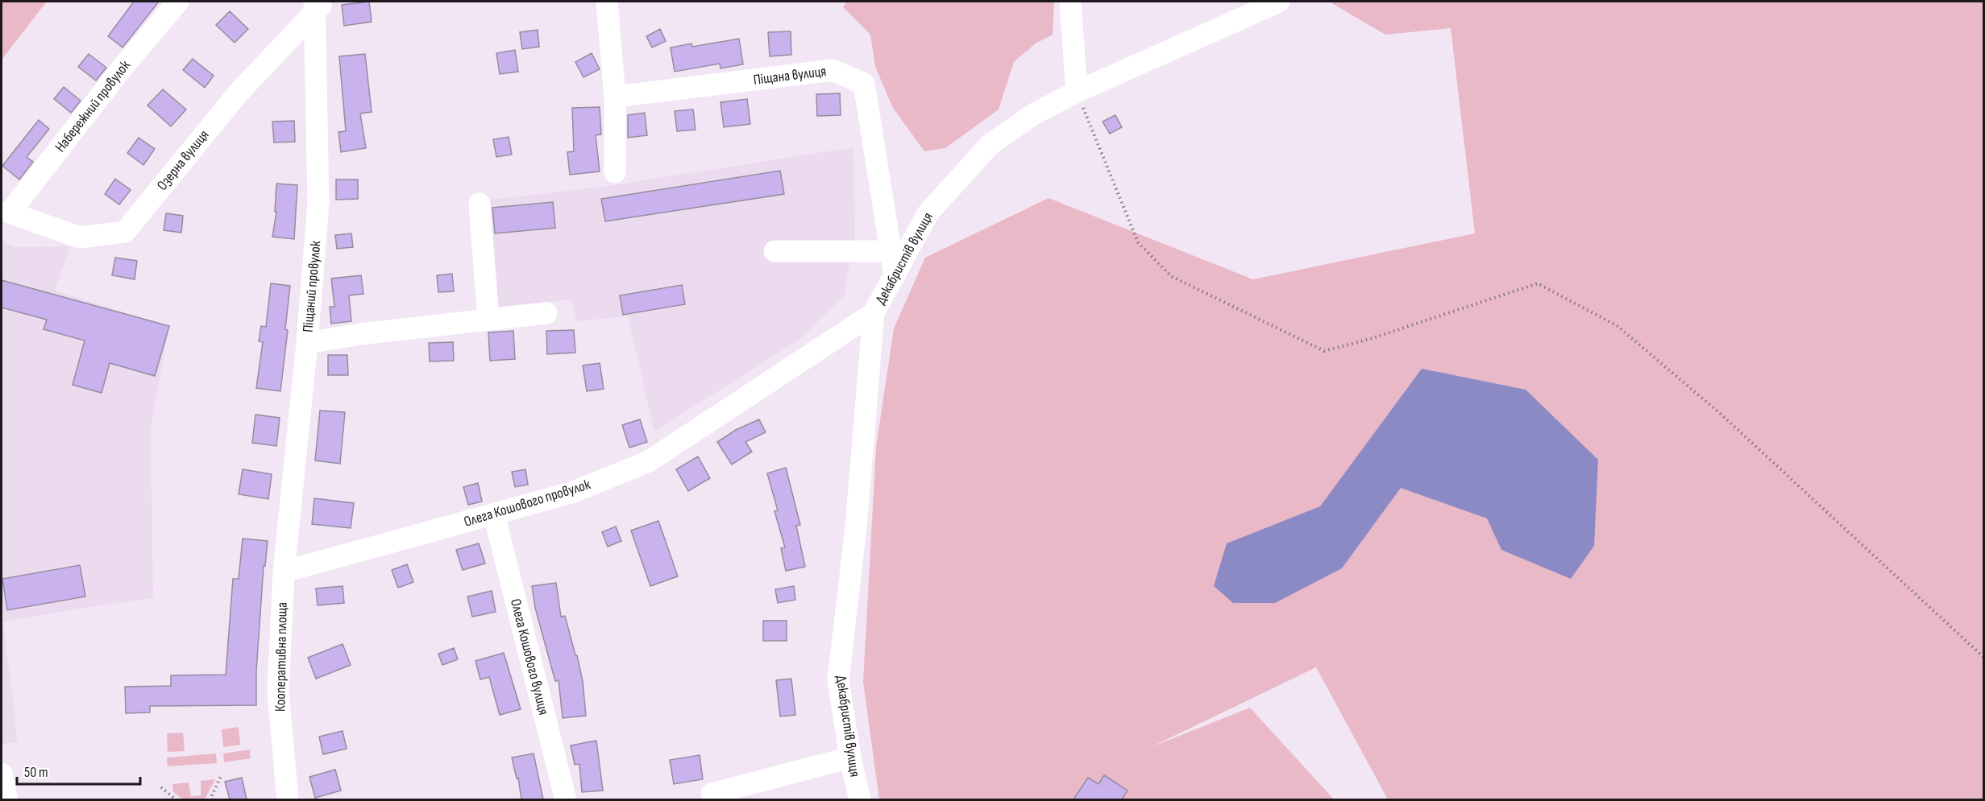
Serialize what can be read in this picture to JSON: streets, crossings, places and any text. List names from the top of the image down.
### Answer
{
  "streets": {
    "street": [
      "Піщана вулиця",
      "Набережний провулок",
      "Озерна вулиця",
      "Декабристів вулиця",
      "Піщаний провулок",
      "Олега Кошового провулок",
      "Кооперативна площа",
      "Олега Кошового вулиця"
    ]
  },
  "crossings": [
    ["Піщана вулиця", "Декабристів вулиця"],
    ["Набережний провулок", "Озерна вулиця"],
    ["Озерна вулиця", "Піщаний провулок"],
    ["Декабристів вулиця", "Олега Кошового провулок"],
    ["Піщаний провулок", "Олега Кошового провулок"],
    ["Піщаний провулок", "Кооперативна площа"],
    ["Олега Кошового провулок", "Кооперативна площа"],
    ["Олега Кошового провулок", "Олега Кошового вулиця"]
  ],
  "scale_bar": "50 m"
}
